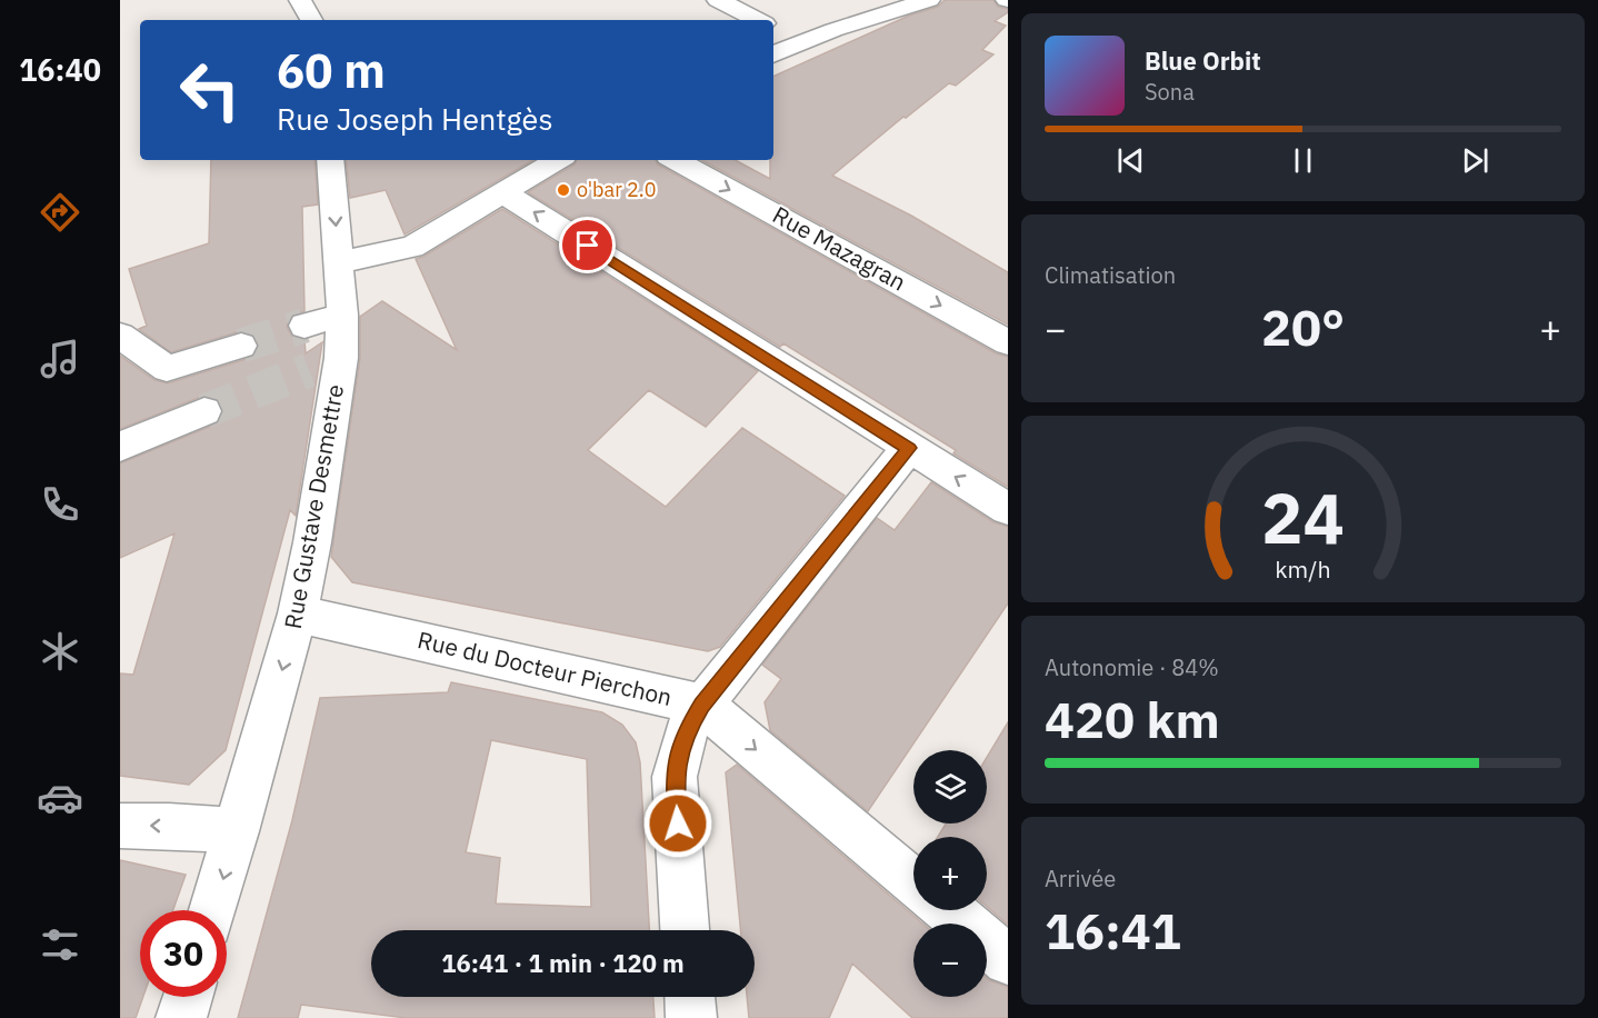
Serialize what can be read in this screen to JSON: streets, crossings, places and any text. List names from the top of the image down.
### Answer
{
  "streets": {
    "street": ["Rue Mazagran", "Rue Gustave Desmettre", "Rue du Docteur Pierchon"]
  },
  "crossings": [
    ["Rue Gustave Desmettre", "Rue du Docteur Pierchon"]
  ],
  "one_way": ["Rue Gustave Desmettre", "Rue du Docteur Pierchon"],
  "places": ["o'bar 2.0"],
  "page": {
    "tabs": "16:40",
    "turn": ["60 m", "Rue Joseph Hentgès"],
    "song": ["Blue Orbit", "Sona"],
    "tile": [
      "Climatisation",
      ["Autonomie · 84%", "420 km"],
      ["Arrivée", "16:41"]
    ],
    "heat": ["−", "20°", "+"],
    "map_buttons": ["+", "−"],
    "limit": "30",
    "trip": "16:41 · 1 min · 120 m",
    "gauge": ["24", "km/h"]
  }
}
